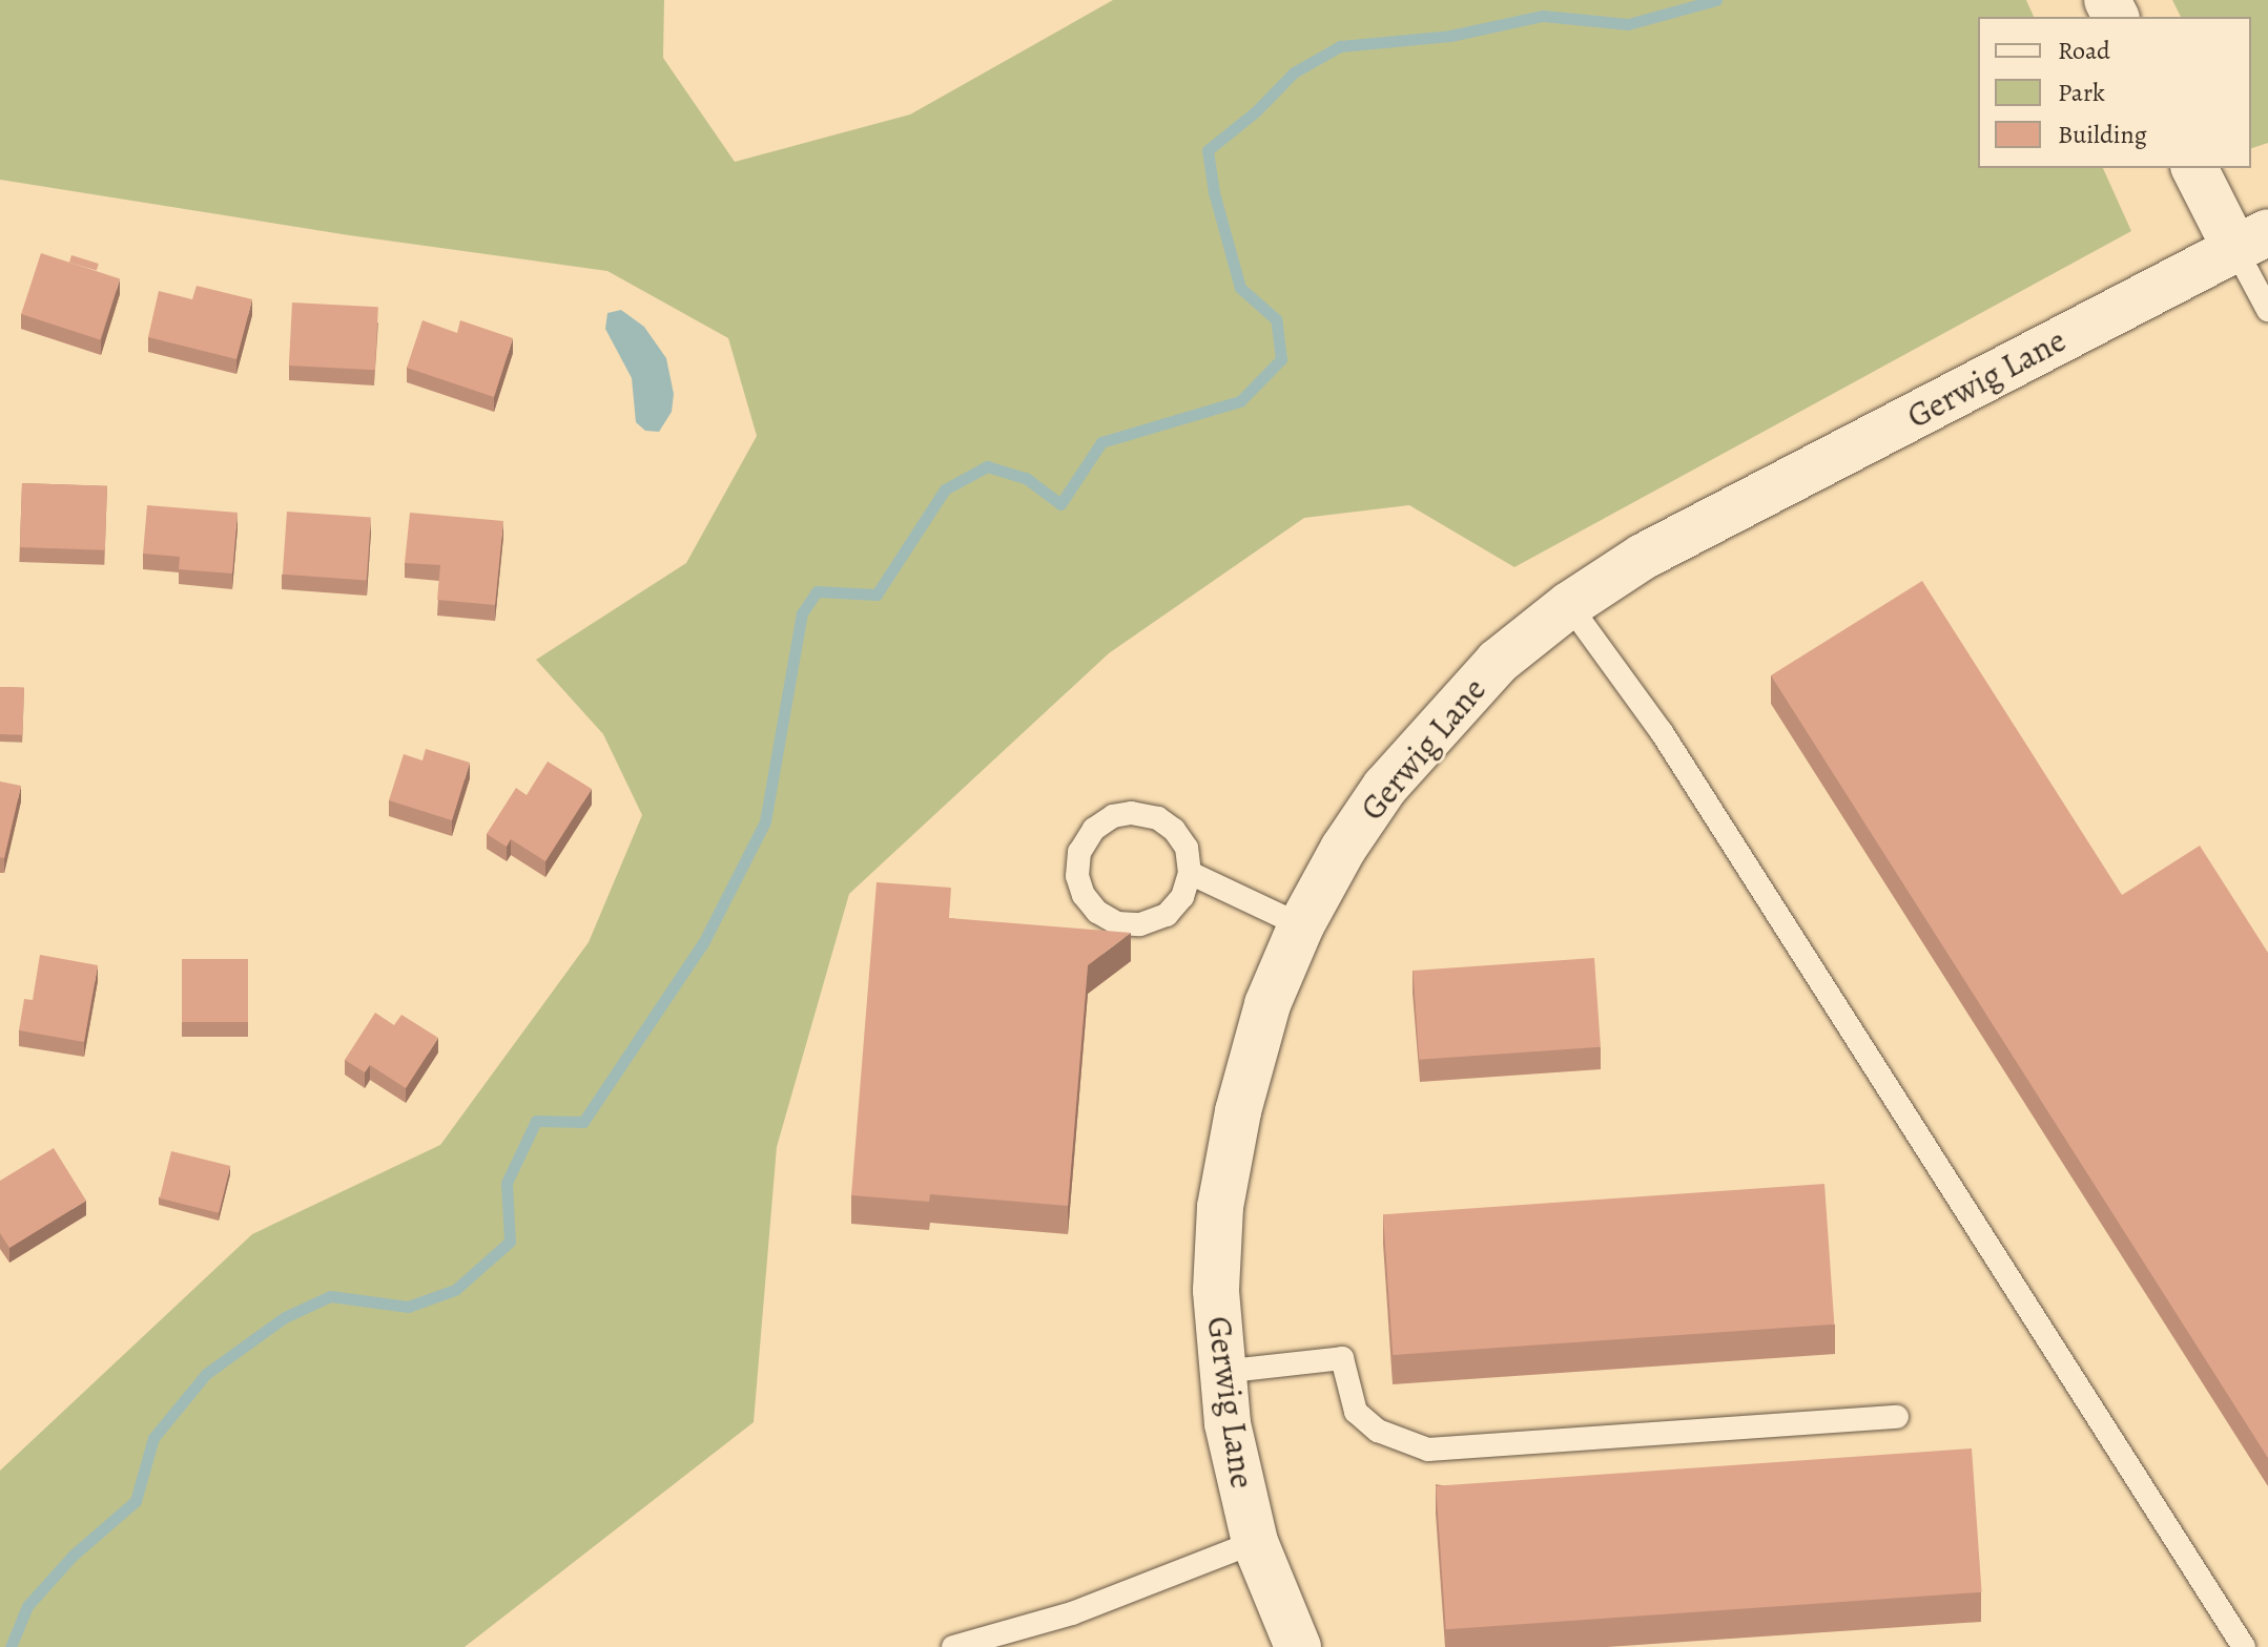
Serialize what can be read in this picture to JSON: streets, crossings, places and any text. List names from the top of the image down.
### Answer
{
  "streets": {
    "street": ["Gerwig Lane"]
  },
  "legend": ["Road", "Park", "Building"]
}
